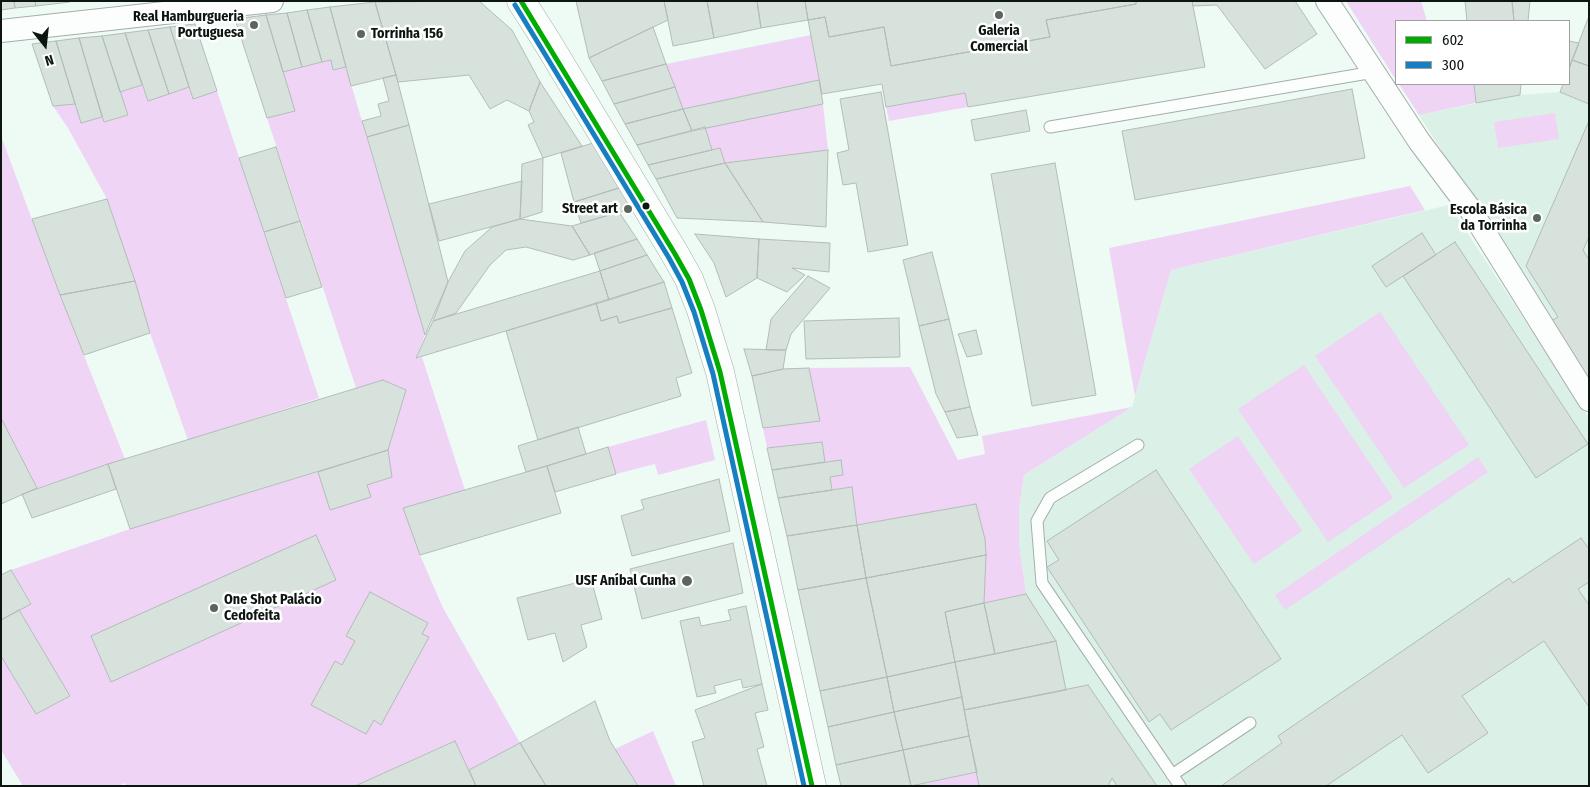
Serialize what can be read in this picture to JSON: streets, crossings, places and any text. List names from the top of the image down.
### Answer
{
  "places": [
    "Galeria Comercial",
    "Real Hamburgueria Portuguesa",
    "Torrinha 156",
    "Street art",
    "Escola Básica da Torrinha",
    "USF Aníbal Cunha",
    "One Shot Palácio Cedofeita"
  ],
  "lines": ["transit line 602", "transit line 300"],
  "legend": ["602", "300"],
  "north": "bottom"
}
